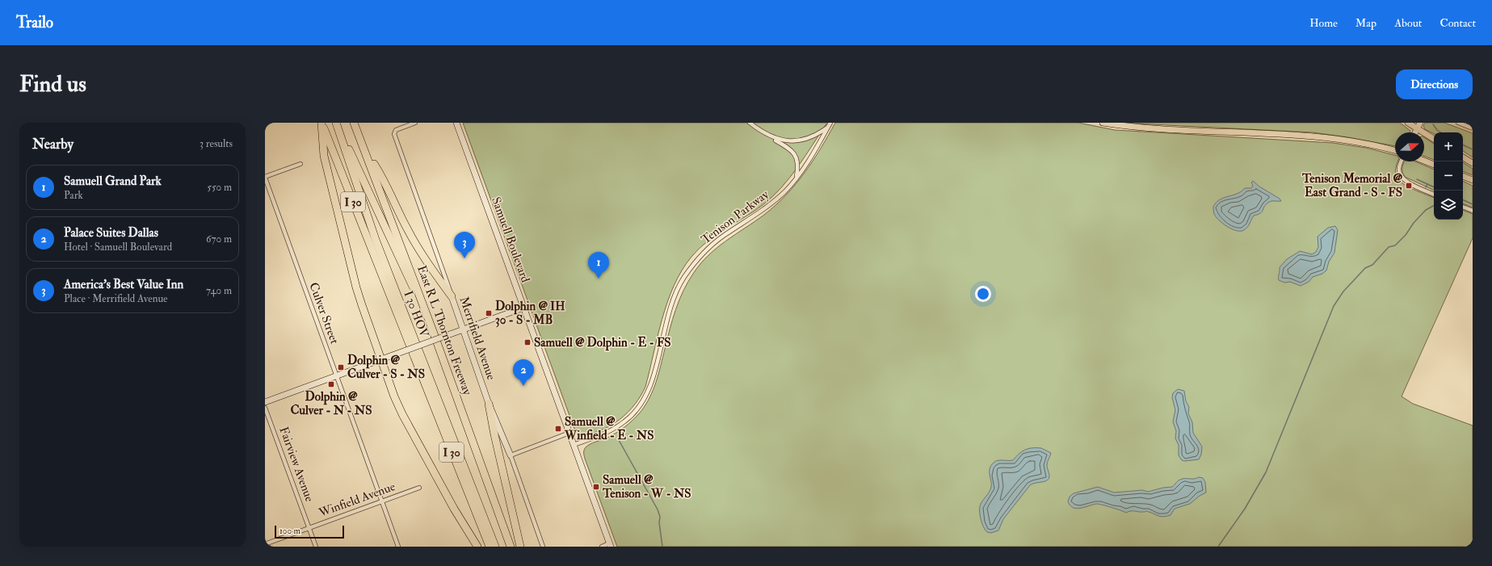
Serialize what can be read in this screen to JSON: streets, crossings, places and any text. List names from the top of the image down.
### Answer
{
  "streets": {
    "highway": ["I 30", "I 30 HOV", "East R L Thornton Freeway"],
    "main road": ["Samuell Boulevard", "Merrifield Avenue"],
    "street": [
      "Tenison Parkway",
      "Culver Street",
      "Fairview Avenue",
      "Winfield Avenue"
    ]
  },
  "crossings": [
    ["Tenison Parkway", "Samuell Boulevard"],
    ["Culver Street", "Winfield Avenue"],
    ["Fairview Avenue", "Winfield Avenue"]
  ],
  "places": {
    "transit": [
      "Tenison Memorial @ East Grand - S - FS",
      "Dolphin @ IH 30 - S - MB",
      "Samuell @ Dolphin - E - FS",
      "Dolphin @ Culver - S - NS",
      "Dolphin @ Culver - N - NS",
      "Samuell @ Winfield - E - NS",
      "Samuell @ Tenison - W - NS"
    ]
  },
  "scale_bar": "100 m",
  "north": "right",
  "page": {
    "header": "Trailo",
    "nav": [
      "Home",
      "Map",
      "About",
      "Contact"
    ],
    "buttons": "Directions",
    "title": "Find us",
    "heading": ["Nearby", "3 results"],
    "map_buttons": ["+", "−"],
    "list": [
      {
        "mark": "1",
        "name": "Samuell Grand Park",
        "note": "Park",
        "value": "550 m"
      },
      {
        "mark": "2",
        "name": "Palace Suites Dallas",
        "note": "Hotel · Samuell Boulevard",
        "value": "670 m"
      },
      {
        "mark": "3",
        "name": "America's Best Value Inn",
        "note": "Place · Merrifield Avenue",
        "value": "740 m"
      }
    ],
    "pins": ["3", "1", "2"],
    "scale": "100 m"
  }
}
